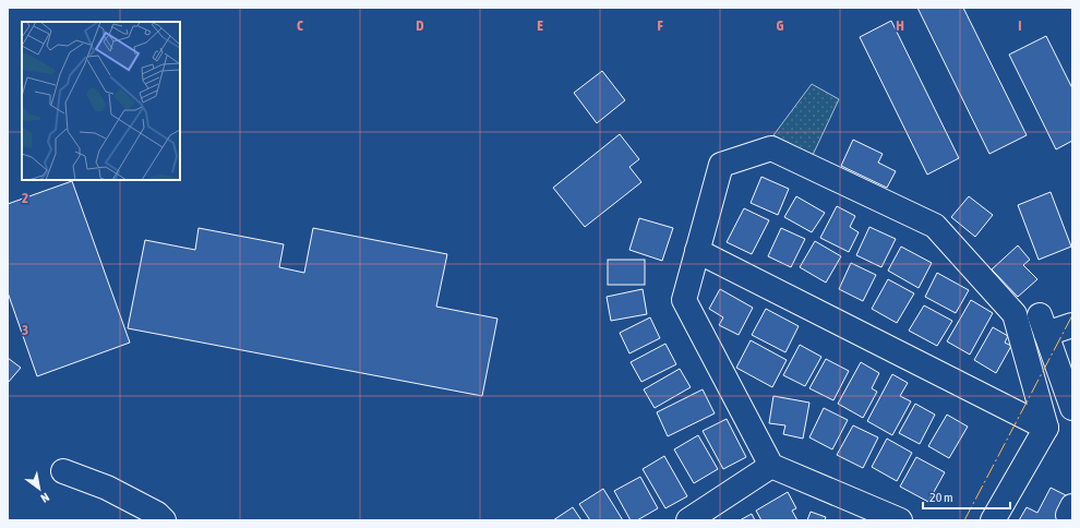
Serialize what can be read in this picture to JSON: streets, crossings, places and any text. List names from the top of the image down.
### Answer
{
  "scale_bar": "20 m",
  "north": "bottom right",
  "grid": {
    "columns": [
      "C",
      "D",
      "E",
      "F",
      "G",
      "H",
      "I"
    ],
    "rows": ["2", "3"]
  }
}
